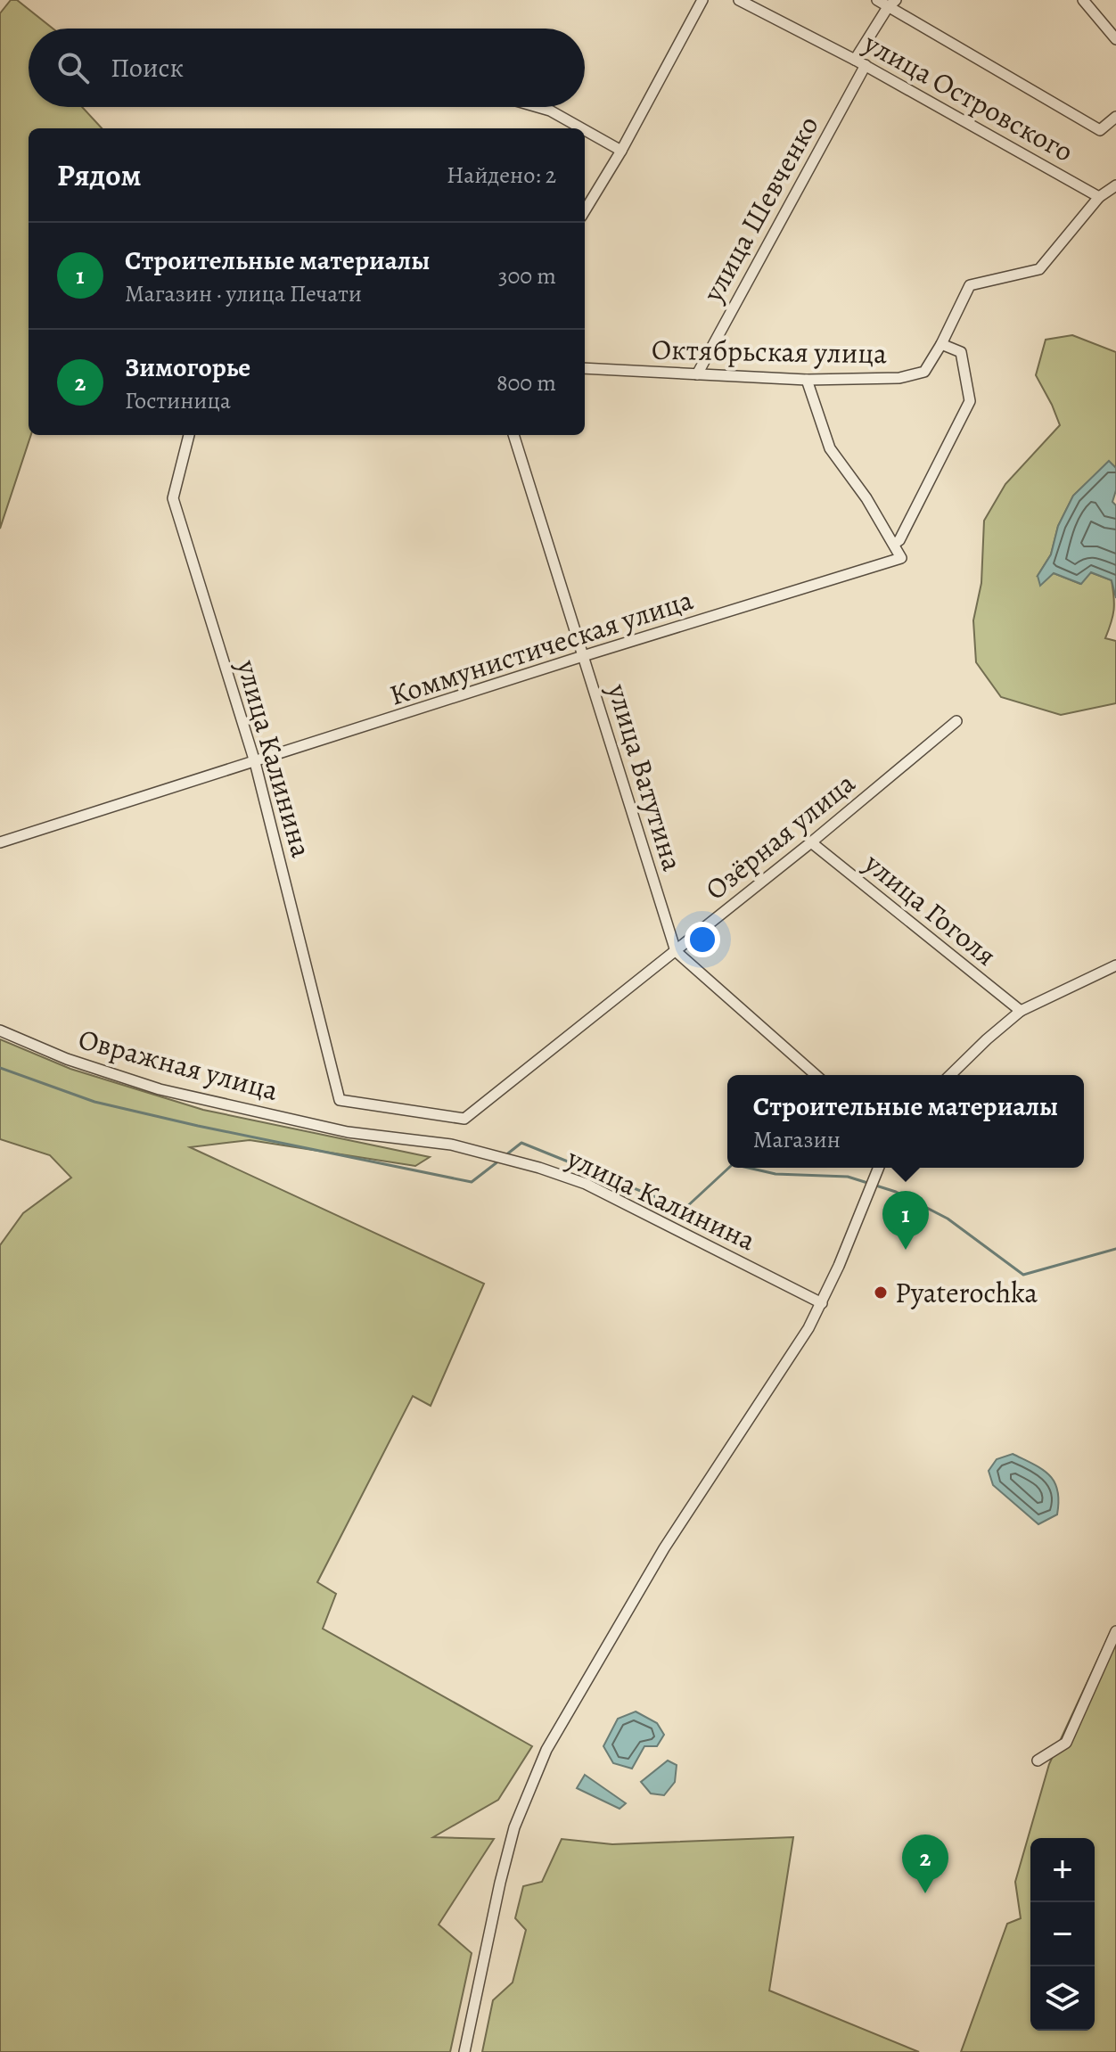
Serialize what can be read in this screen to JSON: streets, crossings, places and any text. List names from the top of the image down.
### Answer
{
  "streets": {
    "street": [
      "улица Островского",
      "улица Шевченко",
      "Октябрьская улица",
      "Коммунистическая улица",
      "улица Калинина",
      "улица Ватутина",
      "Озёрная улица",
      "улица Гоголя",
      "Овражная улица"
    ]
  },
  "crossings": [
    ["улица Островского", "улица Шевченко"],
    ["улица Шевченко", "Октябрьская улица"],
    ["Коммунистическая улица", "улица Калинина"],
    ["Коммунистическая улица", "улица Ватутина"],
    ["улица Калинина", "Озёрная улица"],
    ["улица Калинина", "Овражная улица"],
    ["улица Ватутина", "Озёрная улица"],
    ["Озёрная улица", "улица Гоголя"]
  ],
  "places": ["Pyaterochka"],
  "page": {
    "search": "Поиск",
    "heading": ["Рядом", "Найдено: 2"],
    "list": [
      {
        "mark": "1",
        "name": "Строительные материалы",
        "note": "Магазин · улица Печати",
        "value": "300 m"
      },
      {
        "mark": "2",
        "name": "Зимогорье",
        "note": "Гостиница",
        "value": "800 m"
      }
    ],
    "popup": ["Строительные материалы", "Магазин"],
    "pins": ["1", "2"],
    "map_buttons": ["+", "−"]
  }
}
